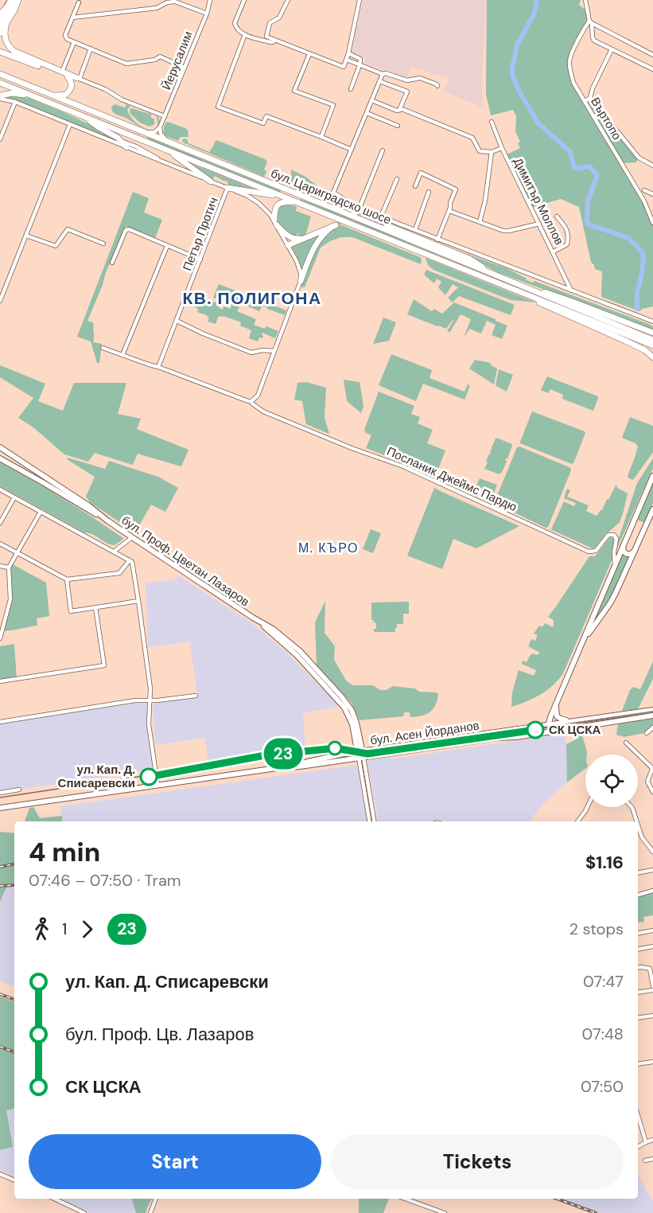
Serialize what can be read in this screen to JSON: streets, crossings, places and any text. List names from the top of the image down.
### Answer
{
  "streets": {
    "highway": ["бул. Цариградско шосе"],
    "main road": ["бул. Проф. Цветан Лазаров", "бул. Асен Йорданов"],
    "street": [
      "Йерусалим",
      "Въртопо",
      "Димитър Моллов",
      "Петър Протич",
      "Посланик Джеймс Пардю"
    ]
  },
  "crossings": [
    ["бул. Цариградско шосе", "Димитър Моллов"],
    ["бул. Проф. Цветан Лазаров", "бул. Асен Йорданов"]
  ],
  "districts": ["КВ. ПОЛИГОНА", "М. КЪРО"],
  "places": ["СК ЦСКА", "ул. Кап. Д. Списаревски"],
  "lines": ["tram line 23"],
  "page": {
    "on_map": "23",
    "heading": ["4 min", "07:46 – 07:50 · Tram", "$1.16"],
    "legs": ["1", "23", "2 stops"],
    "list": [
      {
        "name": "ул. Кап. Д. Списаревски",
        "value": "07:47"
      },
      {
        "name": "бул. Проф. Цв. Лазаров",
        "value": "07:48"
      },
      {
        "name": "СК ЦСКА",
        "value": "07:50"
      }
    ],
    "buttons": ["Start", "Tickets"]
  }
}
